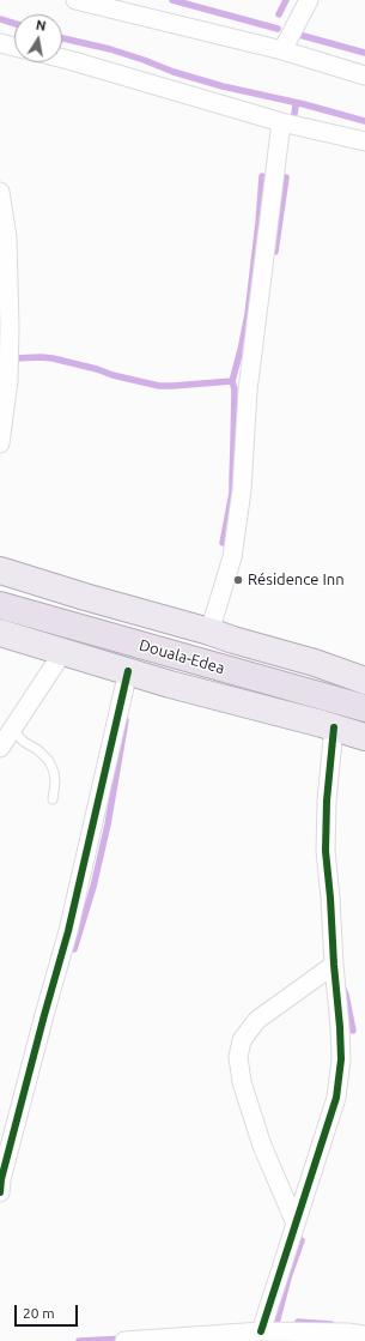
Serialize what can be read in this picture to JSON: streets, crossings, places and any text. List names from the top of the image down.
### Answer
{
  "streets": {
    "highway": ["Douala-Edea"]
  },
  "places": ["Résidence Inn"],
  "scale_bar": "20 m",
  "north": "top"
}
